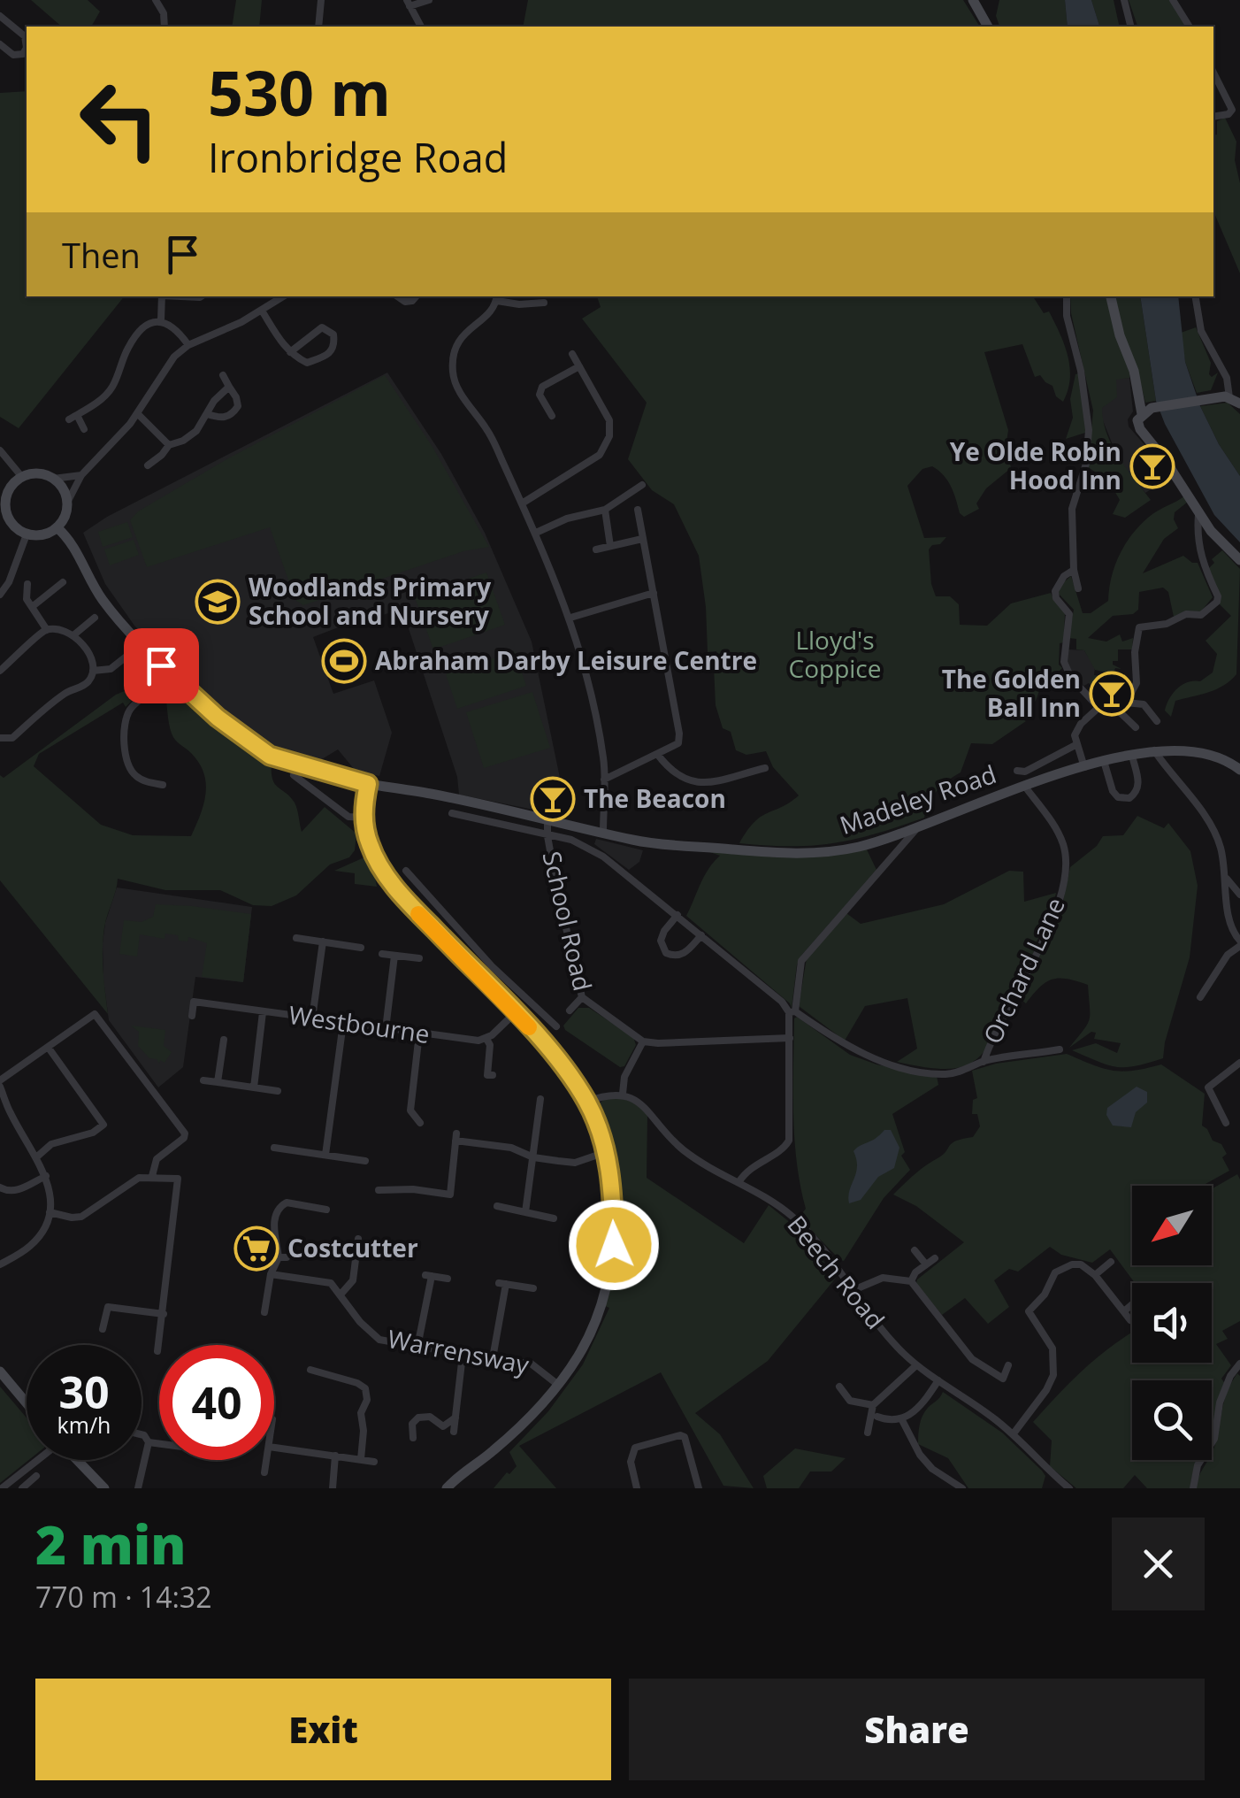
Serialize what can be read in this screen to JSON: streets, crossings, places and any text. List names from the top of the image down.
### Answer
{
  "streets": {
    "main road": ["Madeley Road"],
    "street": [
      "School Road",
      "Orchard Lane",
      "Westbourne",
      "Beech Road",
      "Warrensway"
    ]
  },
  "crossings": [
    ["Madeley Road", "School Road"],
    ["Madeley Road", "Orchard Lane"],
    ["School Road", "Orchard Lane"]
  ],
  "parks": ["Lloyd's Coppice"],
  "places": {
    "bar": ["Ye Olde Robin Hood Inn", "The Golden Ball Inn", "The Beacon"],
    "school or university": ["Woodlands Primary School and Nursery"],
    "sports": ["Abraham Darby Leisure Centre"],
    "supermarket": ["Costcutter"]
  },
  "north": "bottom left",
  "page": {
    "turn": ["530 m", "Ironbridge Road"],
    "then": "Then",
    "speed": "30 km/h",
    "limit": "40",
    "heading": ["2 min", "770 m · 14:32"],
    "buttons": ["Exit", "Share"]
  }
}
